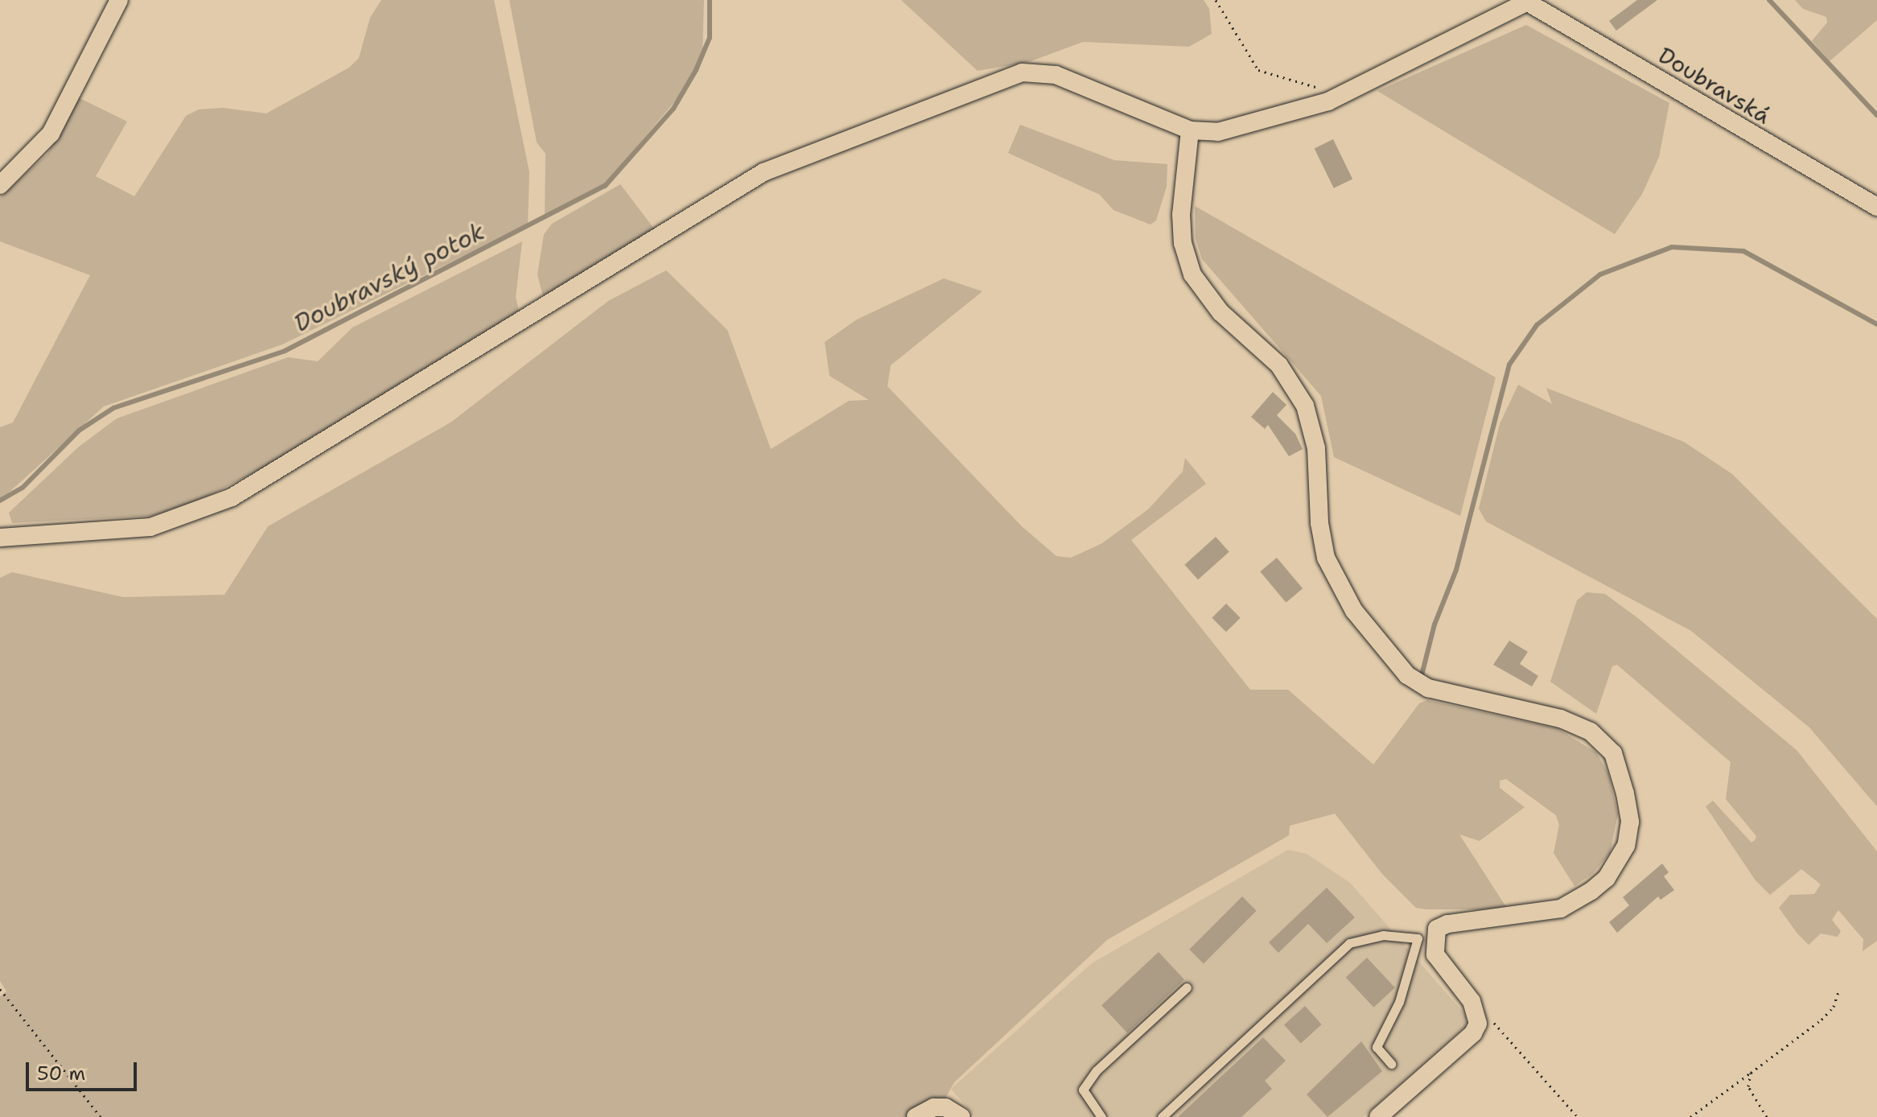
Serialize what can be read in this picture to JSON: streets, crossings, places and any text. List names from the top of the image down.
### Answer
{
  "streets": {
    "street": ["Doubravská"]
  },
  "water": ["Doubravský potok"],
  "scale_bar": "50 m"
}
